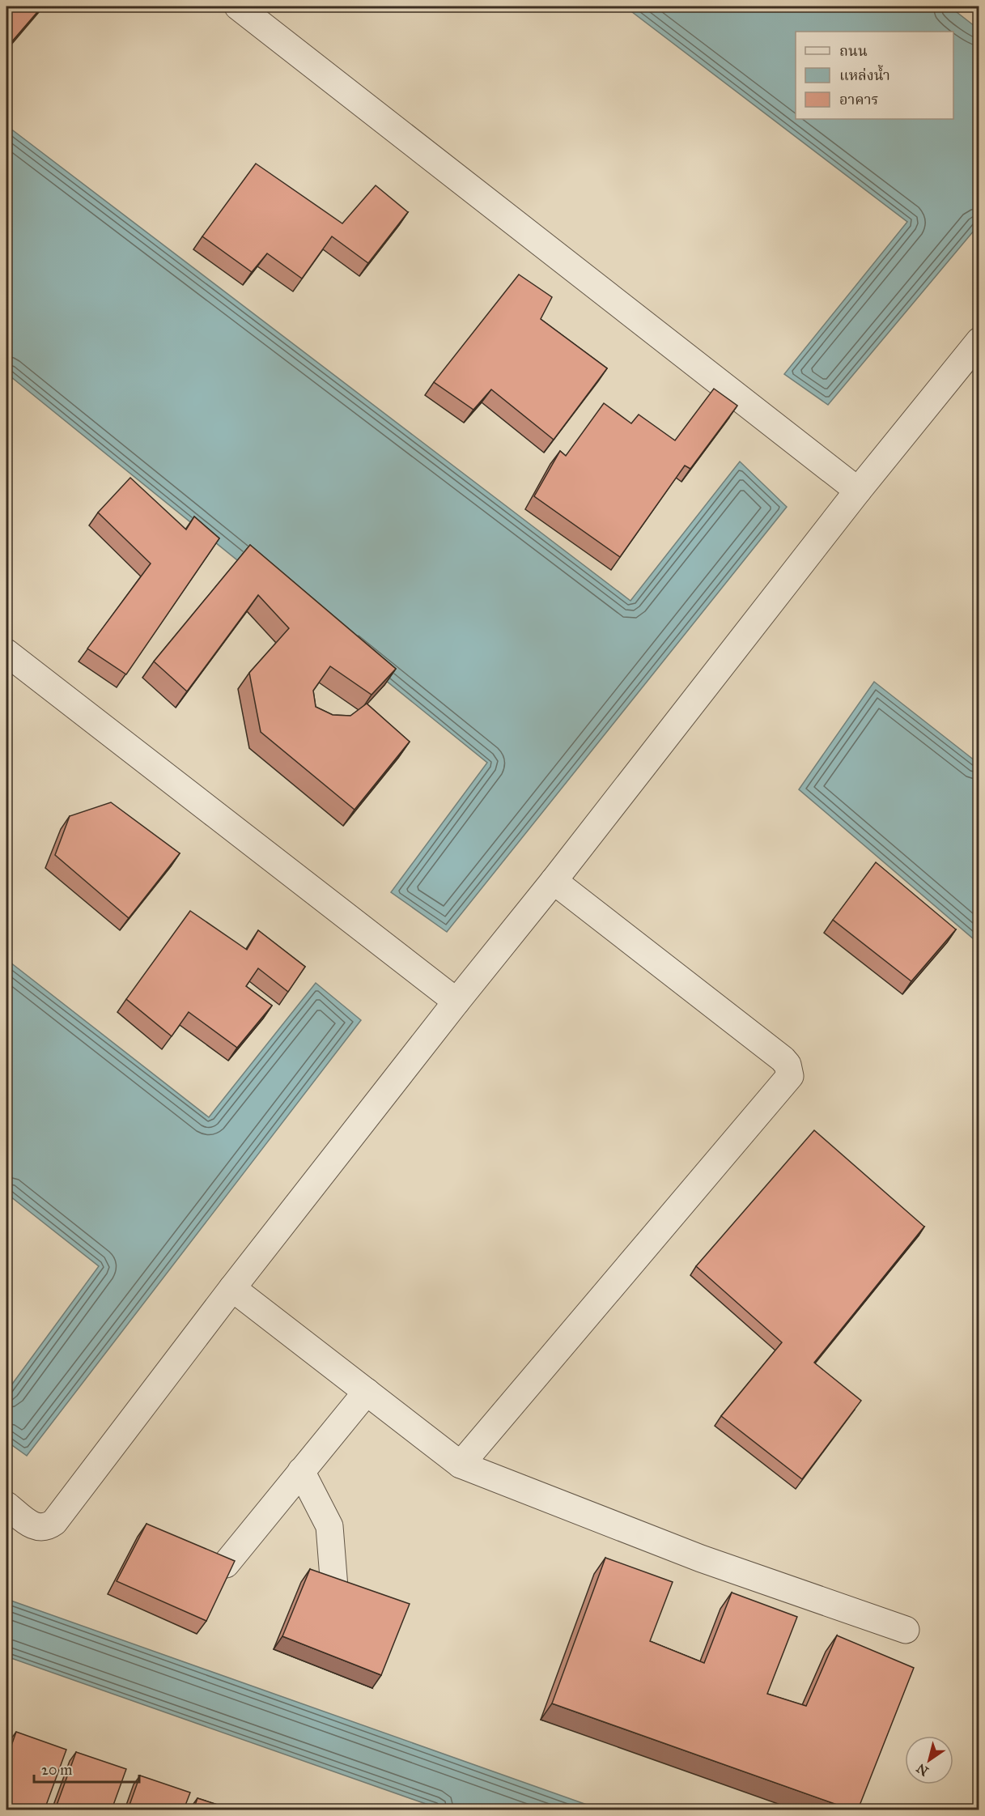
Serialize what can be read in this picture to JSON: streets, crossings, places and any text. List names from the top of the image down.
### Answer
{
  "legend": ["ถนน", "แหล่งน้ำ", "อาคาร"],
  "scale_bar": "20 m",
  "north": "bottom left"
}
